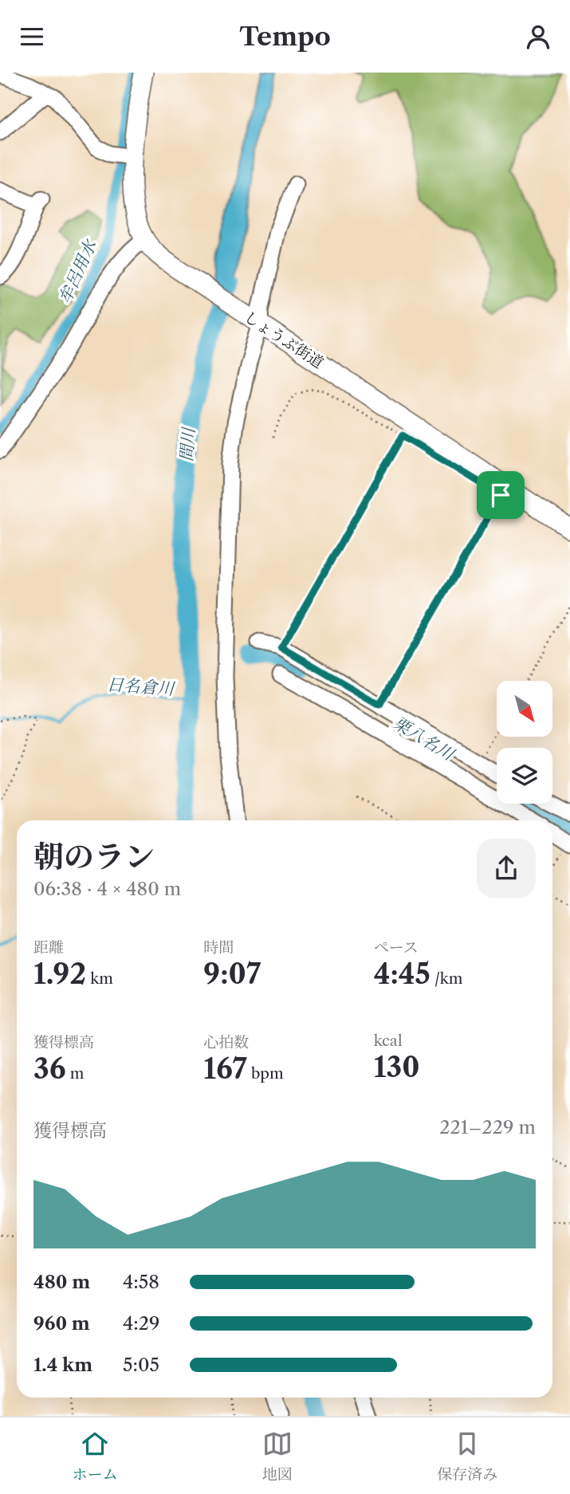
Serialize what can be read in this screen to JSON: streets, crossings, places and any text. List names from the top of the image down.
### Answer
{
  "streets": {
    "main road": ["しょうぶ街道"]
  },
  "water": [
    "牟呂用水",
    "間川",
    "日名倉川",
    "栗八名川"
  ],
  "north": "bottom right",
  "page": {
    "header": "Tempo",
    "heading": ["朝のラン", "06:38 · 4 × 480 m"],
    "stats": [
      ["距離", "1.92 km"],
      ["時間", "9:07"],
      ["ペース", "4:45 /km"],
      ["獲得標高", "36 m"],
      ["心拍数", "167 bpm"],
      ["kcal", "130"]
    ],
    "chart": ["獲得標高", "221–229 m"],
    "list": [
      {
        "name": "480 m",
        "note": "4:58"
      },
      {
        "name": "960 m",
        "note": "4:29"
      },
      {
        "name": "1.4 km",
        "note": "5:05"
      }
    ],
    "tabs": ["ホーム", "地図", "保存済み"]
  }
}
